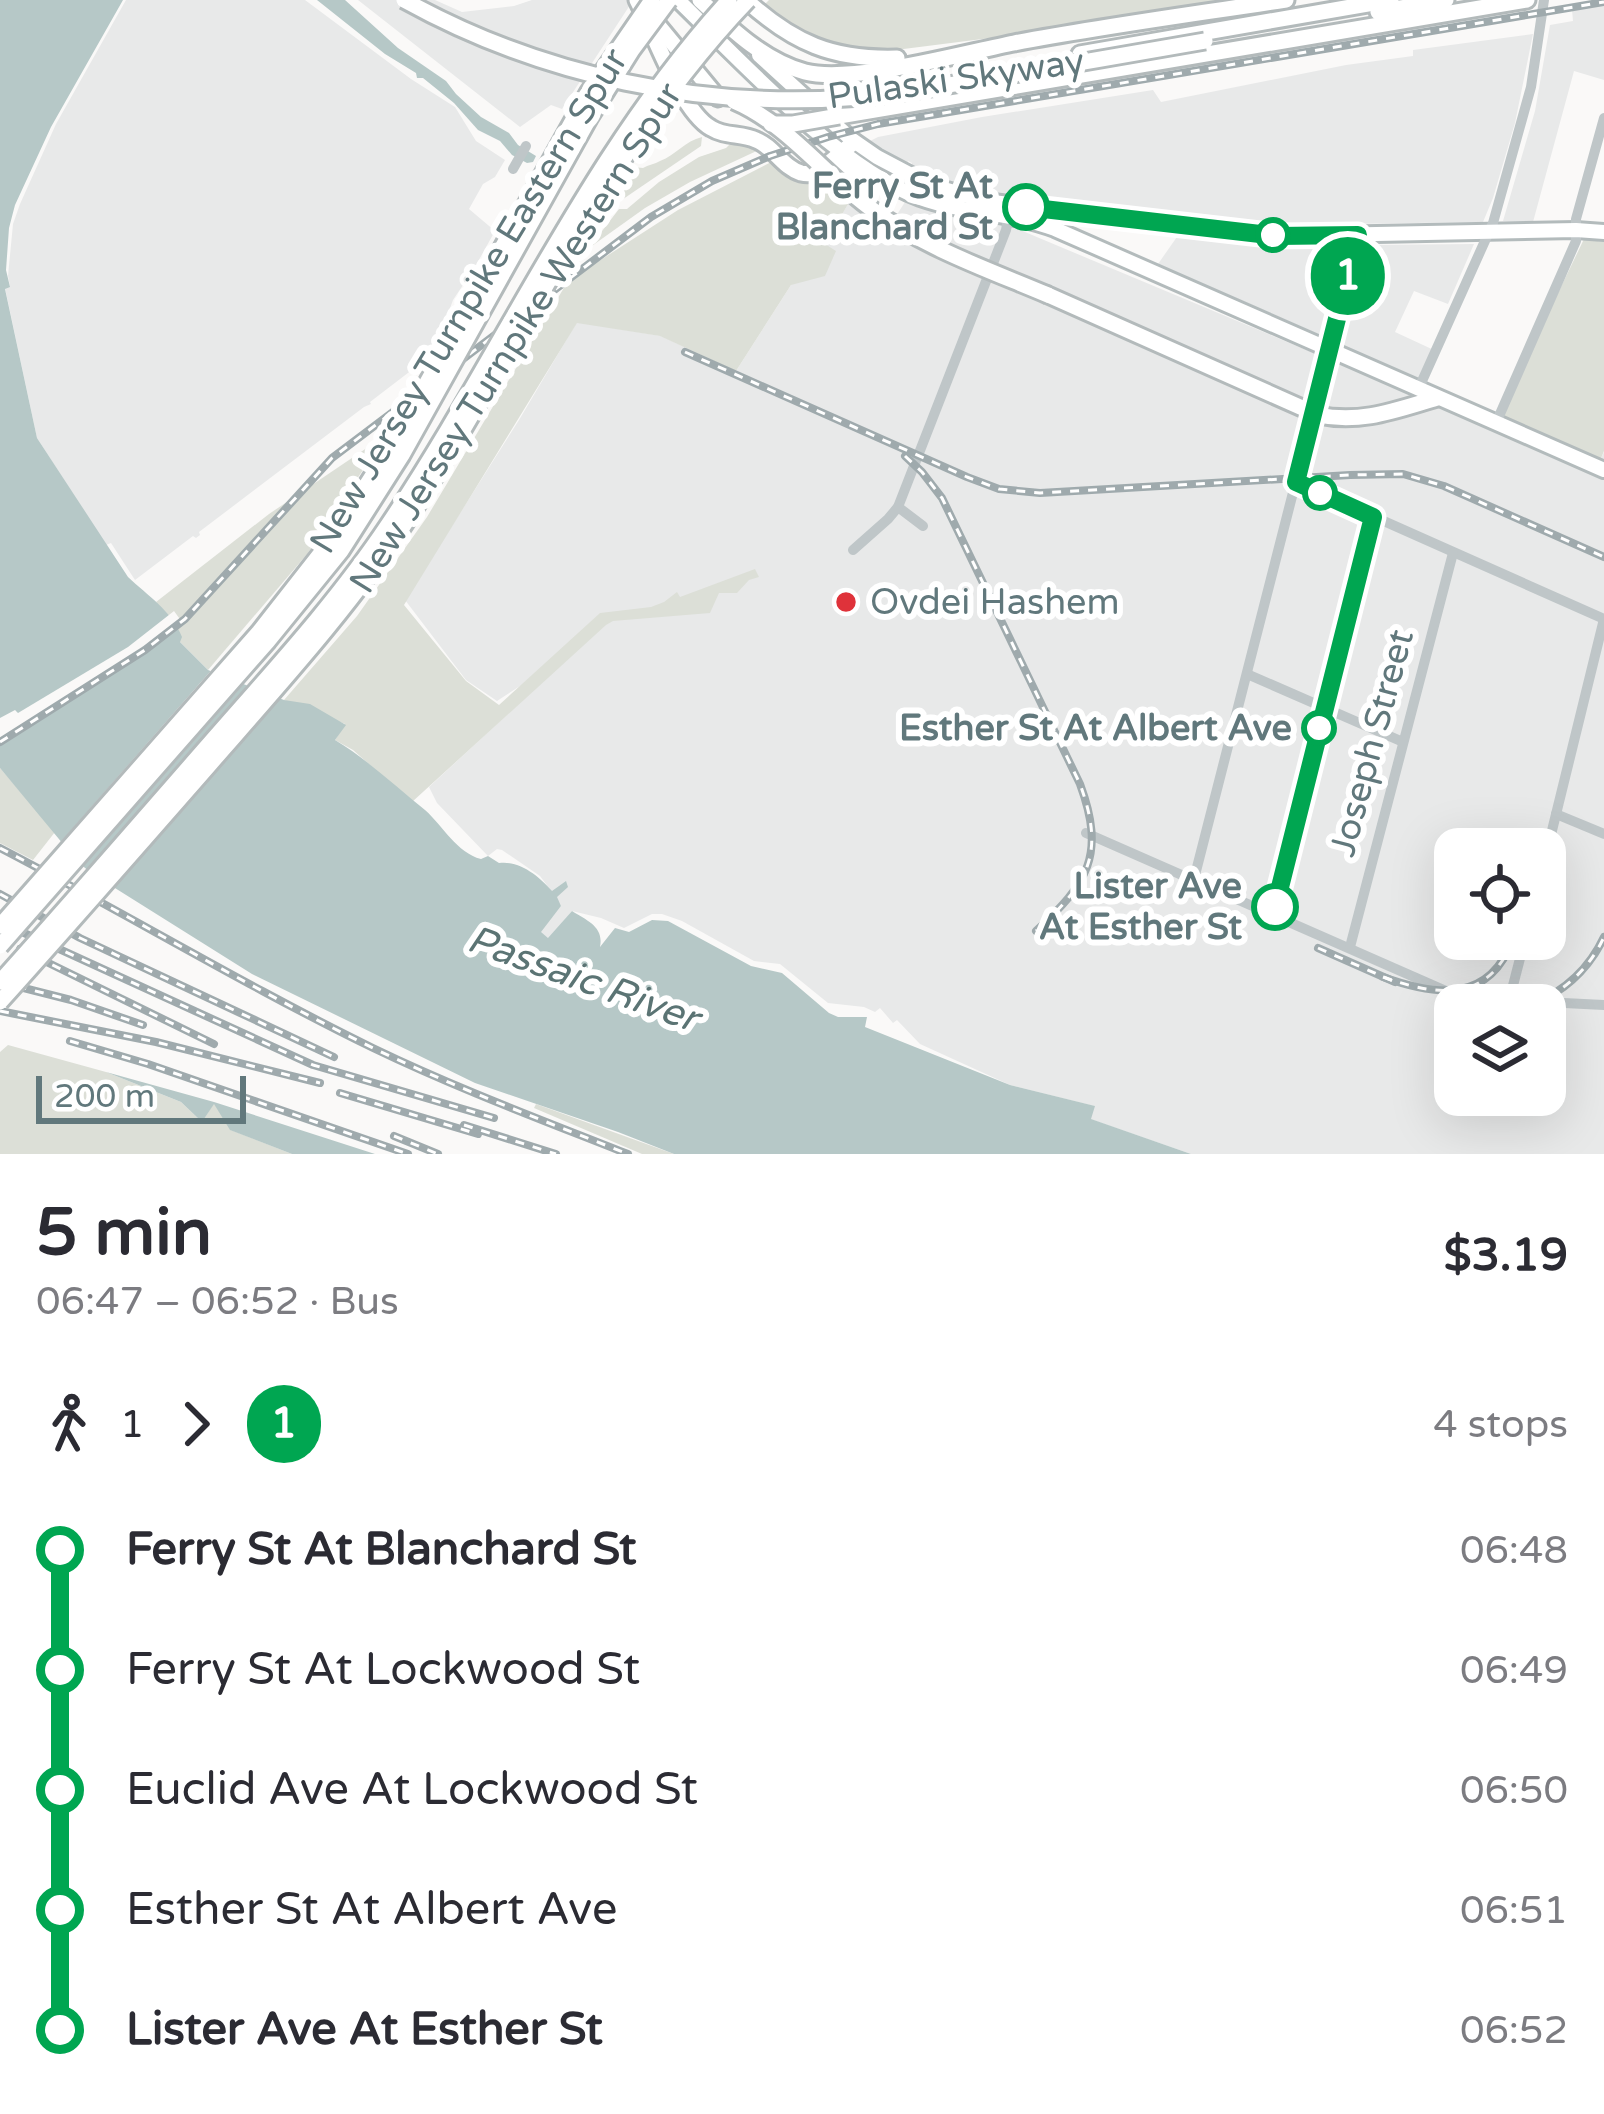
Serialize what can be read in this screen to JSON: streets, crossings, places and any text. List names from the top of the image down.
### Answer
{
  "streets": {
    "highway": ["Pulaski Skyway", "New Jersey Turnpike Eastern Spur", "New Jersey Turnpike Western Spur"],
    "street": ["Joseph Street"]
  },
  "water": ["Passaic River"],
  "places": [
    "Ferry St At Blanchard St",
    "Ovdei Hashem",
    "Esther St At Albert Ave",
    "Lister Ave At Esther St"
  ],
  "lines": ["bus line 1"],
  "scale_bar": "200 m",
  "page": {
    "on_map": "1",
    "scale": "200 m",
    "heading": ["5 min", "06:47 – 06:52 · Bus", "$3.19"],
    "legs": ["1", "1", "4 stops"],
    "list": [
      {
        "name": "Ferry St At Blanchard St",
        "value": "06:48"
      },
      {
        "name": "Ferry St At Lockwood St",
        "value": "06:49"
      },
      {
        "name": "Euclid Ave At Lockwood St",
        "value": "06:50"
      },
      {
        "name": "Esther St At Albert Ave",
        "value": "06:51"
      },
      {
        "name": "Lister Ave At Esther St",
        "value": "06:52"
      }
    ]
  }
}
